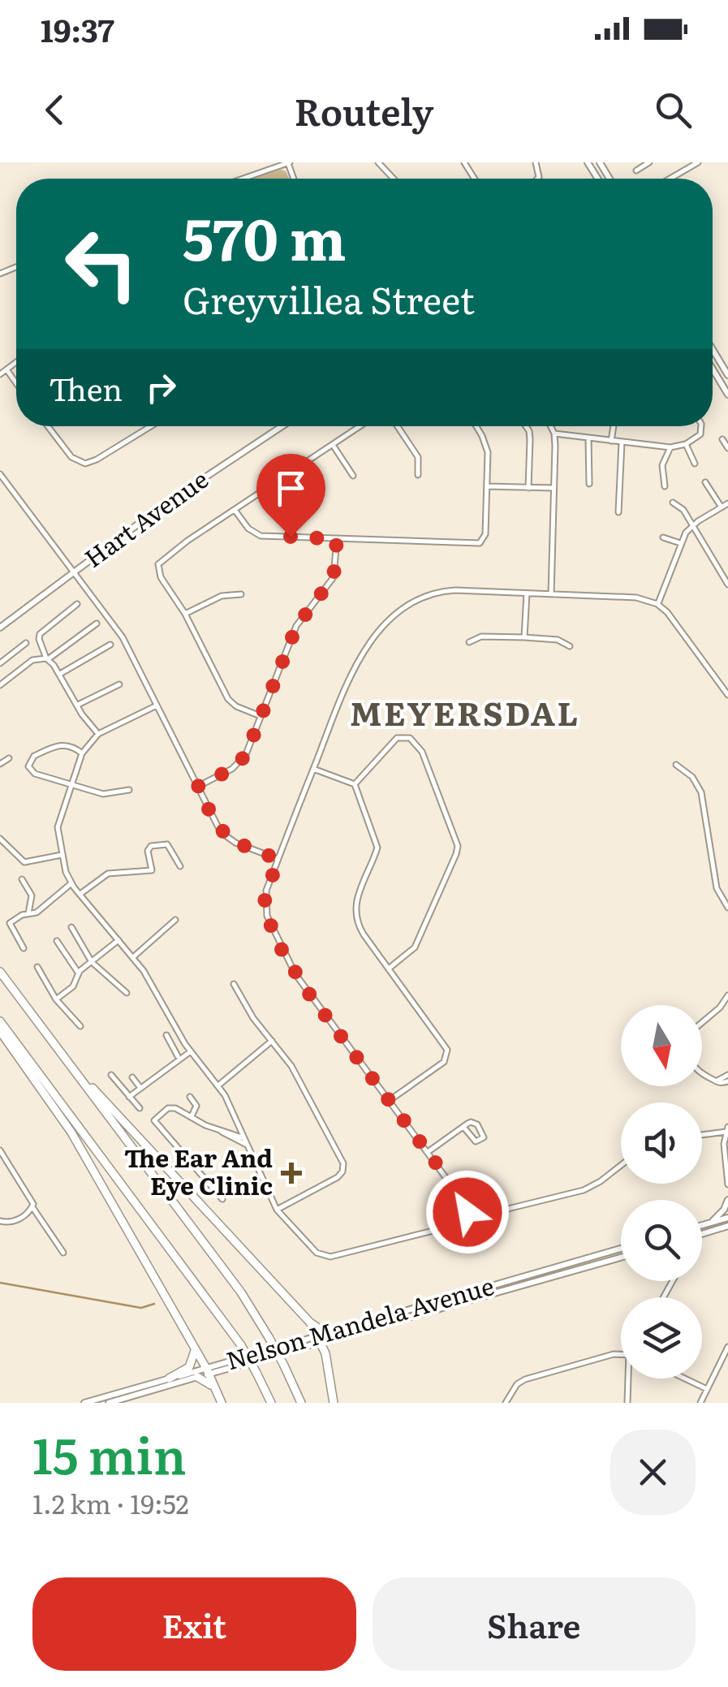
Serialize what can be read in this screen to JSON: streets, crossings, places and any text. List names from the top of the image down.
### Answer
{
  "streets": {
    "street": ["Hart Avenue", "Nelson Mandela Avenue"]
  },
  "districts": ["MEYERSDAL"],
  "places": {
    "health": ["The Ear And Eye Clinic"]
  },
  "north": "bottom",
  "page": {
    "status": "19:37",
    "header": "Routely",
    "turn": ["570 m", "Greyvillea Street"],
    "then": "Then",
    "heading": ["15 min", "1.2 km · 19:52"],
    "buttons": ["Exit", "Share"]
  }
}
